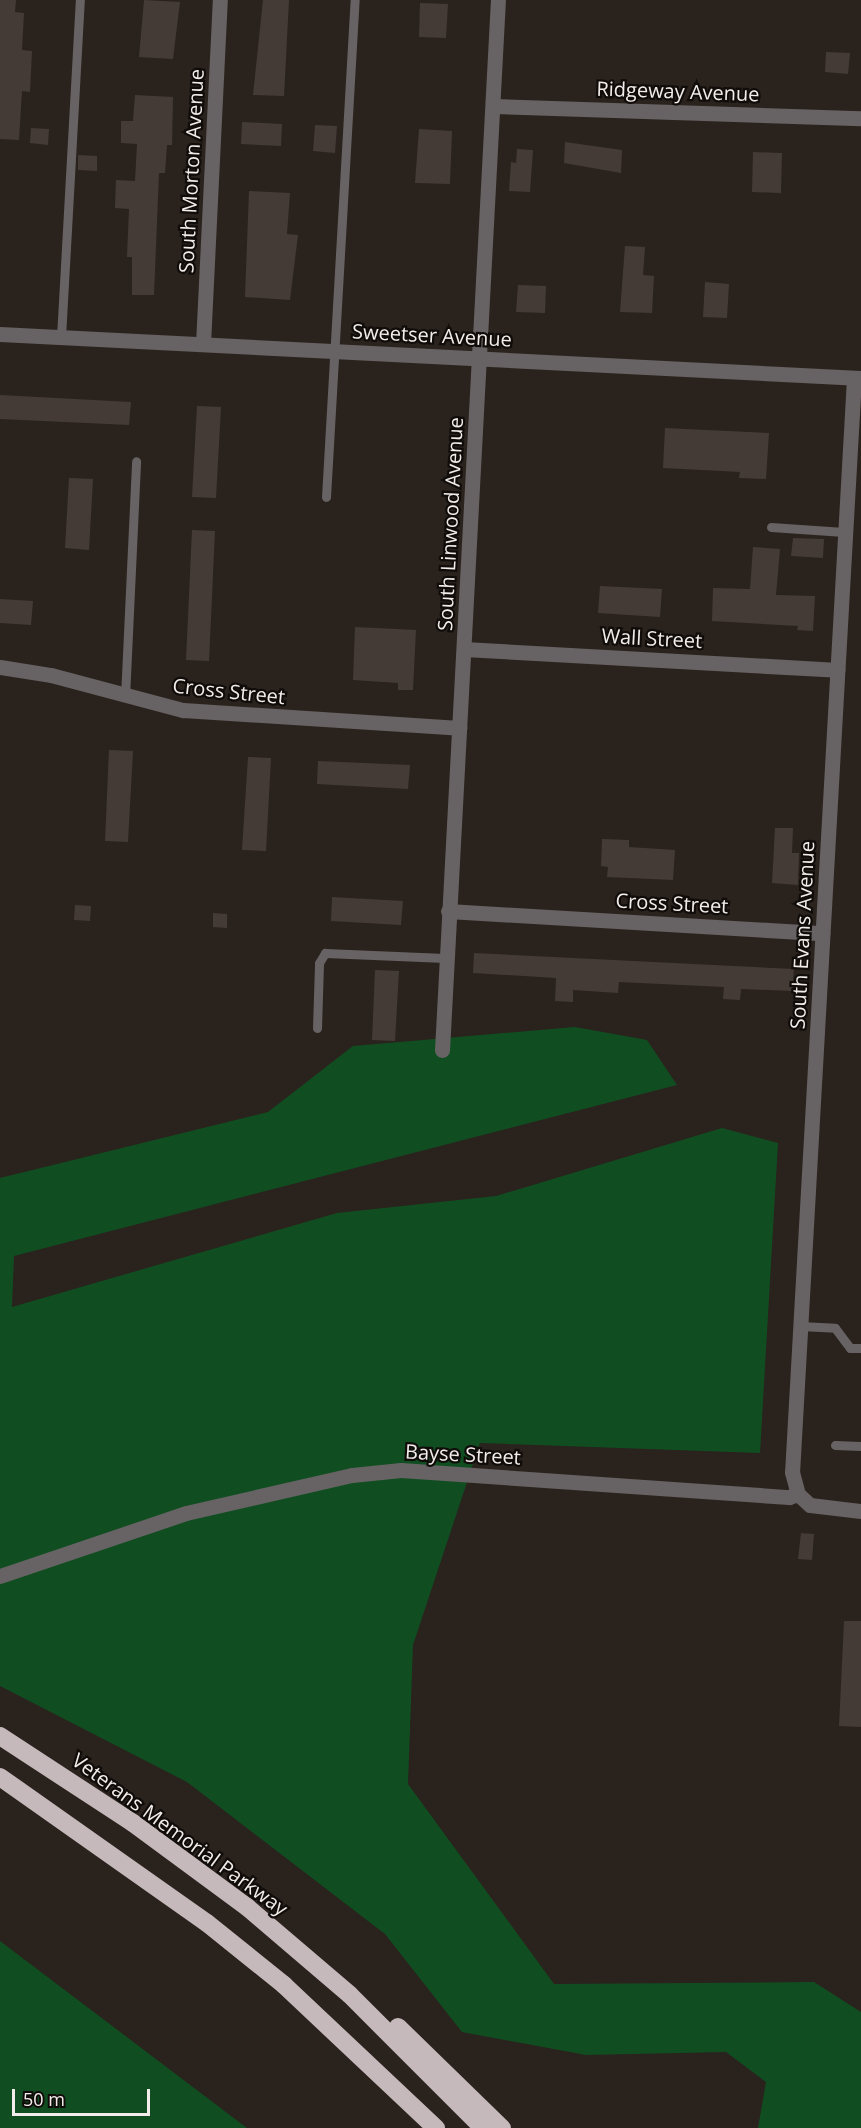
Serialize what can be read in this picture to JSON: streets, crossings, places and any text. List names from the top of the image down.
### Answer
{
  "streets": {
    "highway": ["Veterans Memorial Parkway"],
    "street": [
      "Ridgeway Avenue",
      "South Morton Avenue",
      "Sweetser Avenue",
      "South Linwood Avenue",
      "Wall Street",
      "Cross Street",
      "South Evans Avenue",
      "Bayse Street"
    ]
  },
  "crossings": [
    ["Ridgeway Avenue", "South Linwood Avenue"],
    ["South Morton Avenue", "Sweetser Avenue"],
    ["Sweetser Avenue", "South Linwood Avenue"],
    ["Sweetser Avenue", "South Evans Avenue"],
    ["South Linwood Avenue", "Wall Street"],
    ["South Linwood Avenue", "Cross Street"],
    ["Wall Street", "South Evans Avenue"],
    ["Cross Street", "South Evans Avenue"],
    ["South Evans Avenue", "Bayse Street"]
  ],
  "scale_bar": "50 m"
}
